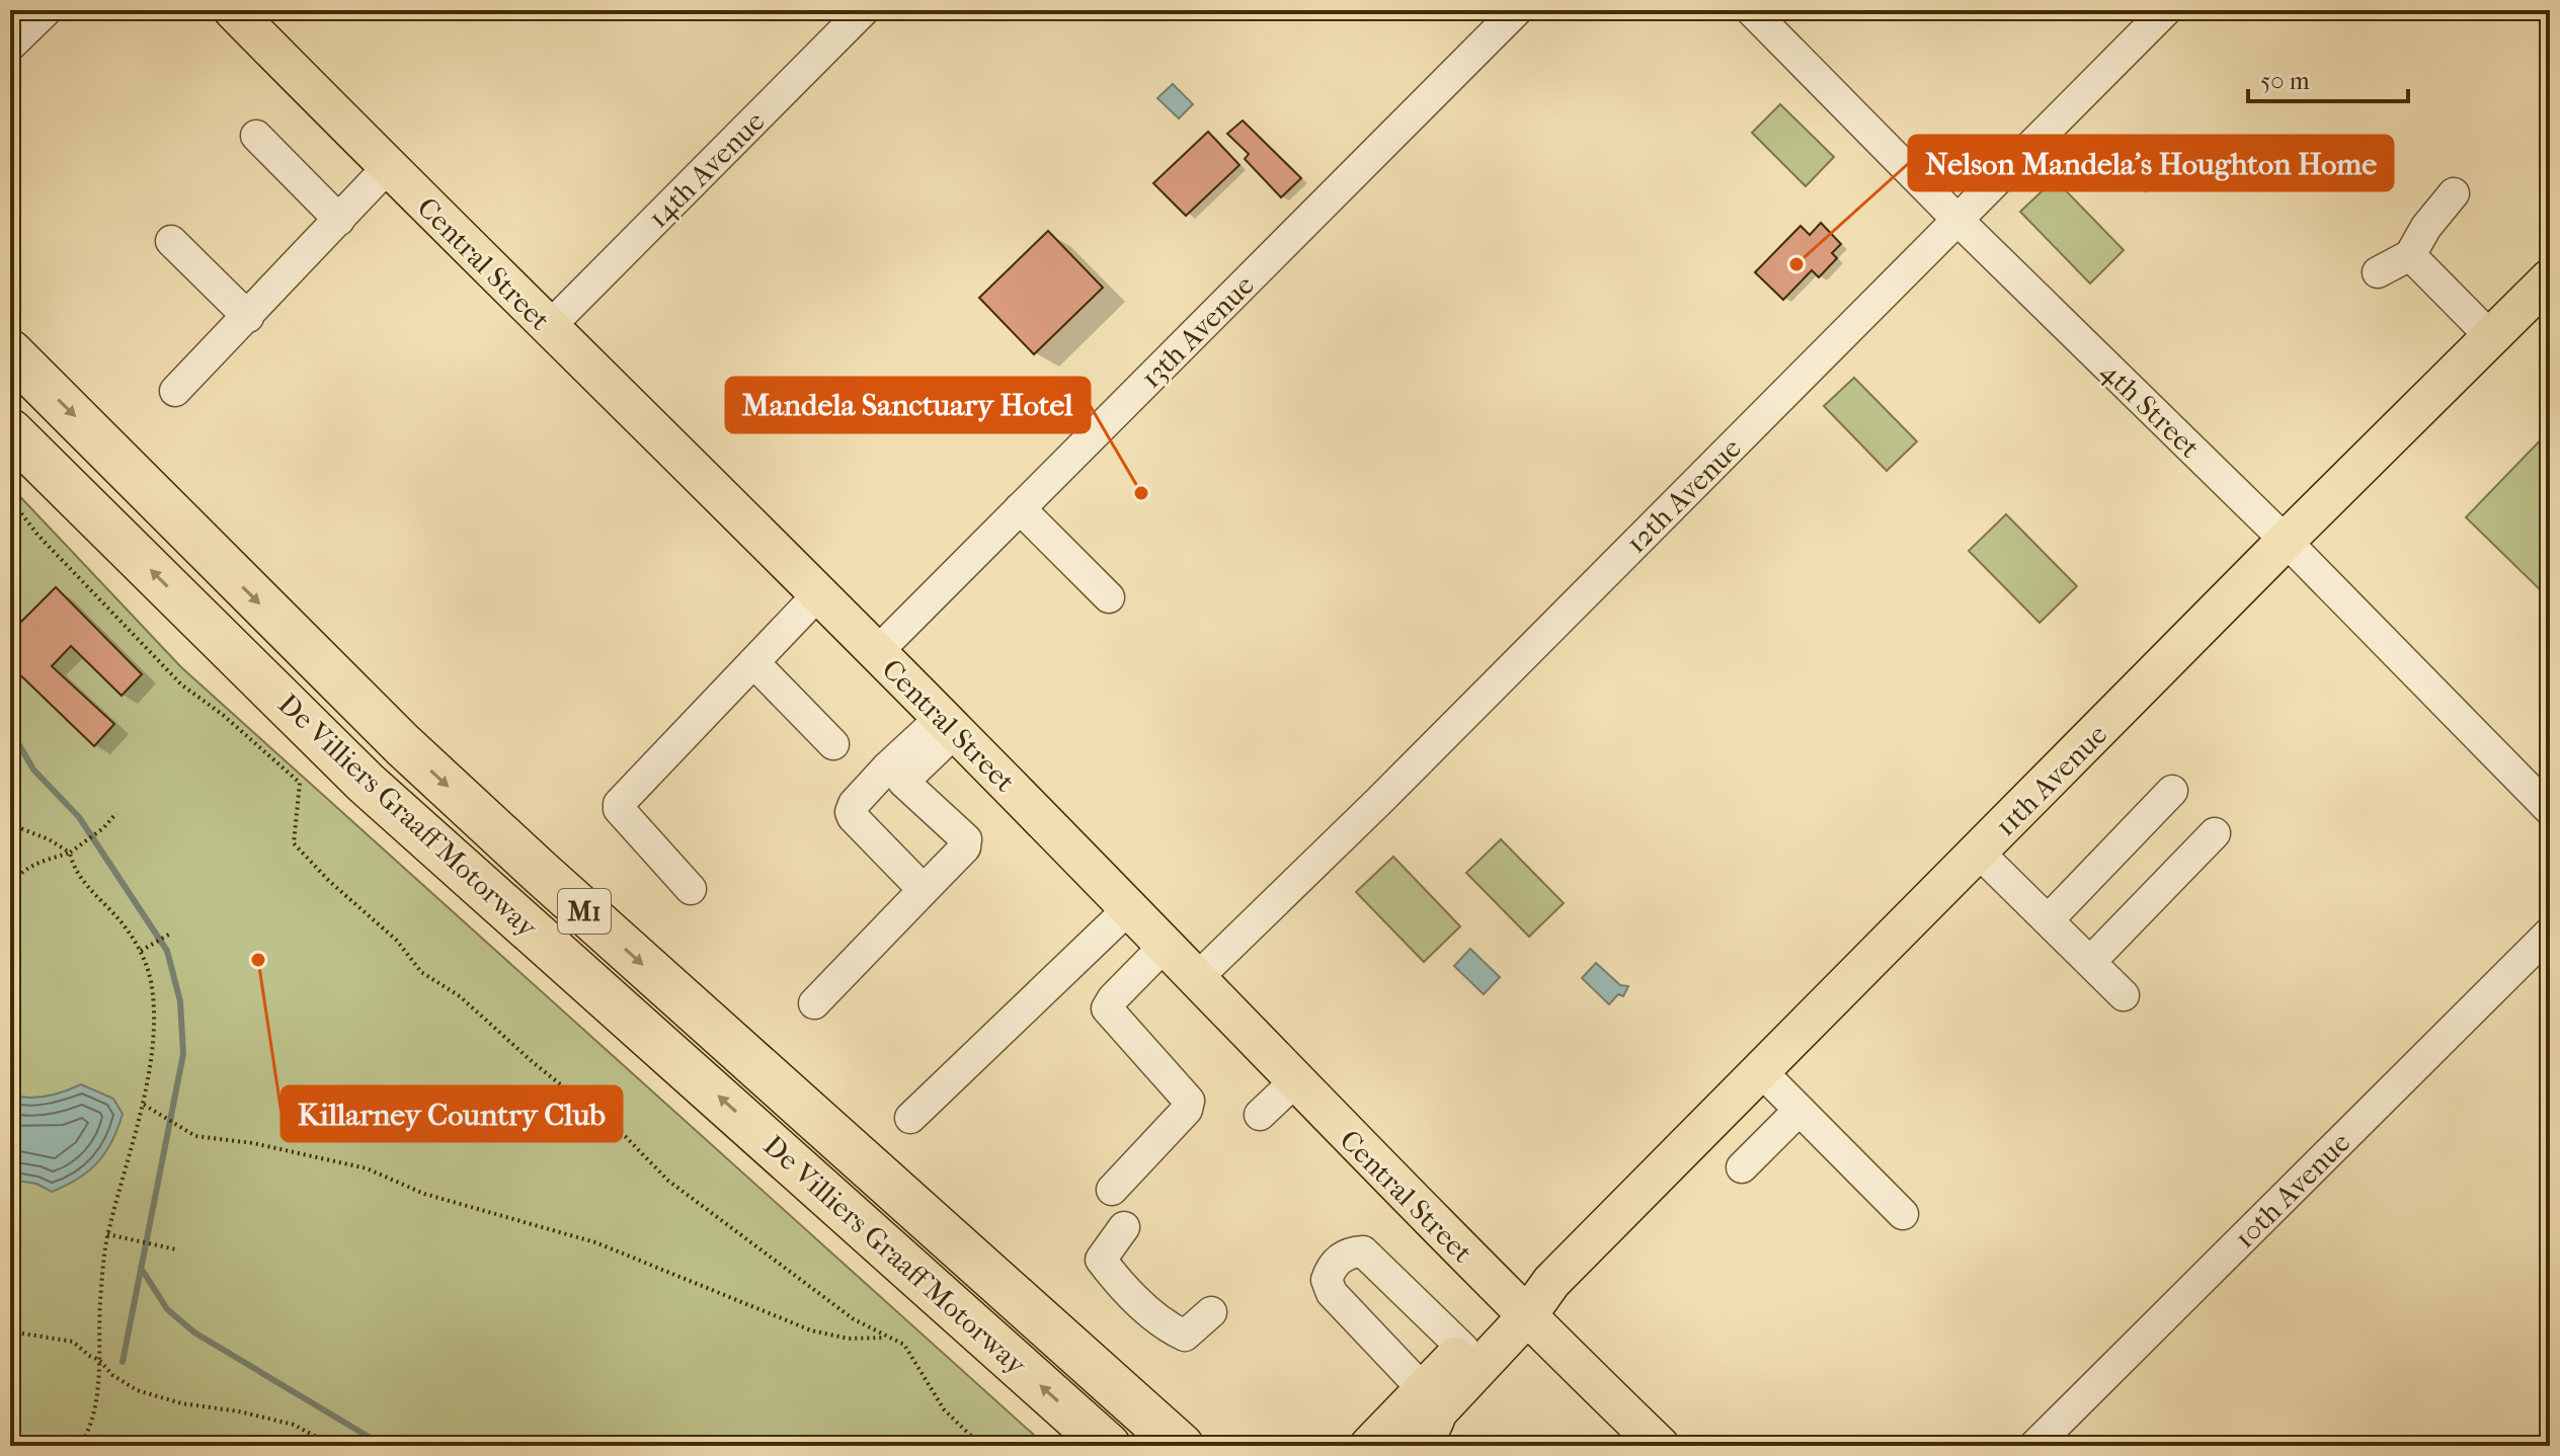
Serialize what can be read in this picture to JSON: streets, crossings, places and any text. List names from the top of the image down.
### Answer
{
  "streets": {
    "highway": ["De Villiers Graaff Motorway", "M1"],
    "main road": ["Central Street", "11th Avenue"],
    "street": [
      "14th Avenue",
      "13th Avenue",
      "4th Street",
      "12th Avenue",
      "10th Avenue"
    ]
  },
  "crossings": [
    ["14th Avenue", "Central Street"],
    ["Central Street", "13th Avenue"],
    ["Central Street", "12th Avenue"],
    ["Central Street", "11th Avenue"],
    ["4th Street", "12th Avenue"],
    ["4th Street", "11th Avenue"]
  ],
  "places": ["Nelson Mandela's Houghton Home", "Mandela Sanctuary Hotel", "Killarney Country Club"],
  "scale_bar": "50 m"
}
